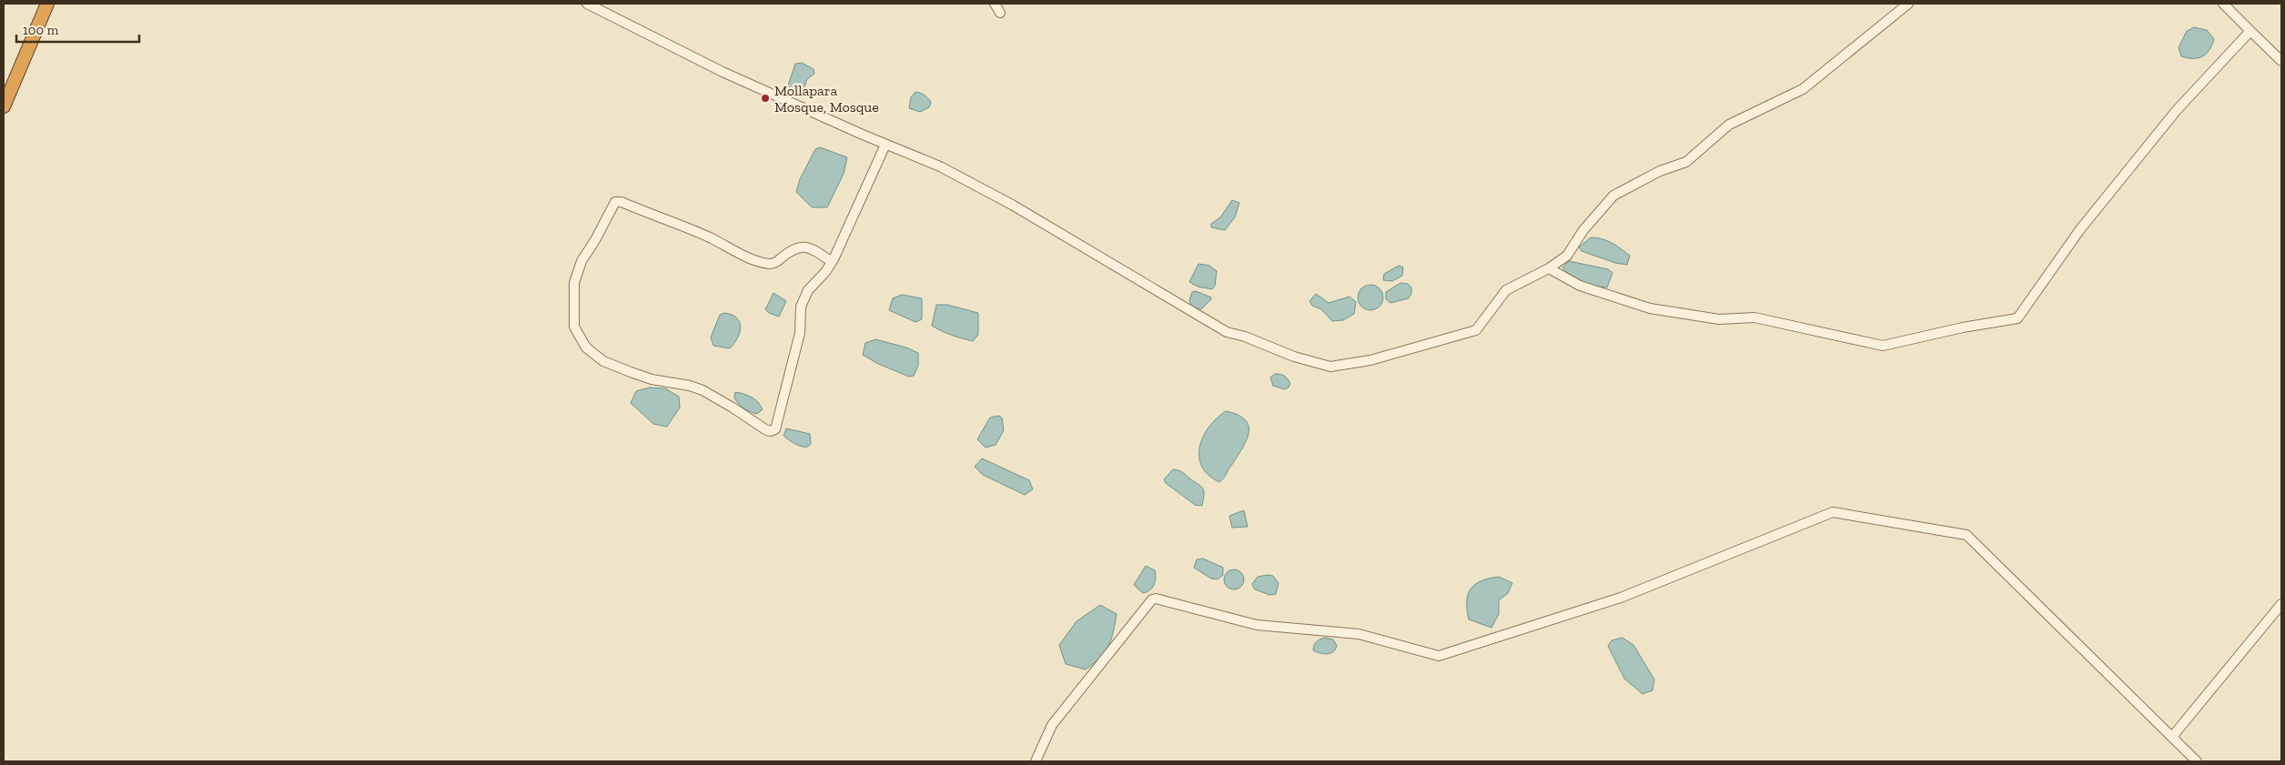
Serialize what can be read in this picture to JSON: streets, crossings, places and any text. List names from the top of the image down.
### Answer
{
  "places": ["Mollapara Mosque, Mosque"],
  "scale_bar": "100 m"
}
